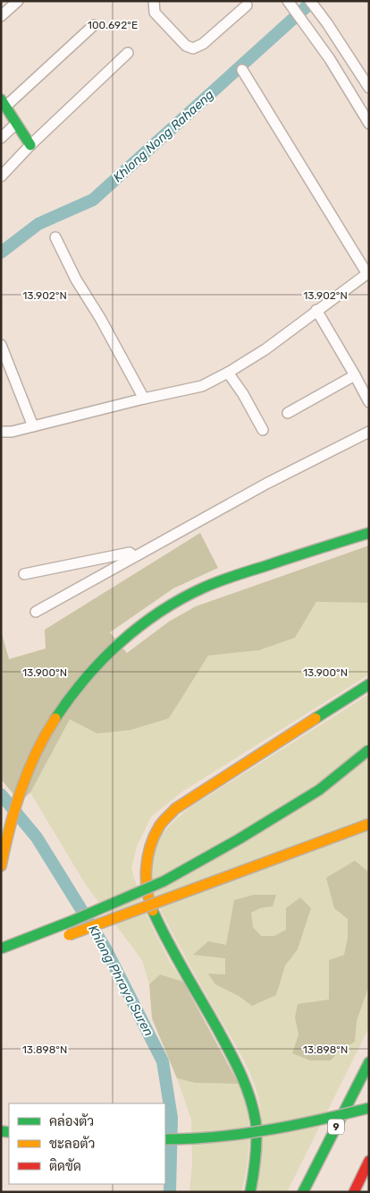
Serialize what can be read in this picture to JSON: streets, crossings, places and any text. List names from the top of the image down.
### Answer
{
  "streets": {
    "main road": ["9"]
  },
  "water": ["Khlong Nong Rahaeng", "Khlong Phraya Suren"],
  "legend": ["คล่องตัว", "ชะลอตัว", "ติดขัด"],
  "coordinates": [
    "100.692°E",
    "13.902°N",
    "13.900°N",
    "13.898°N"
  ]
}
